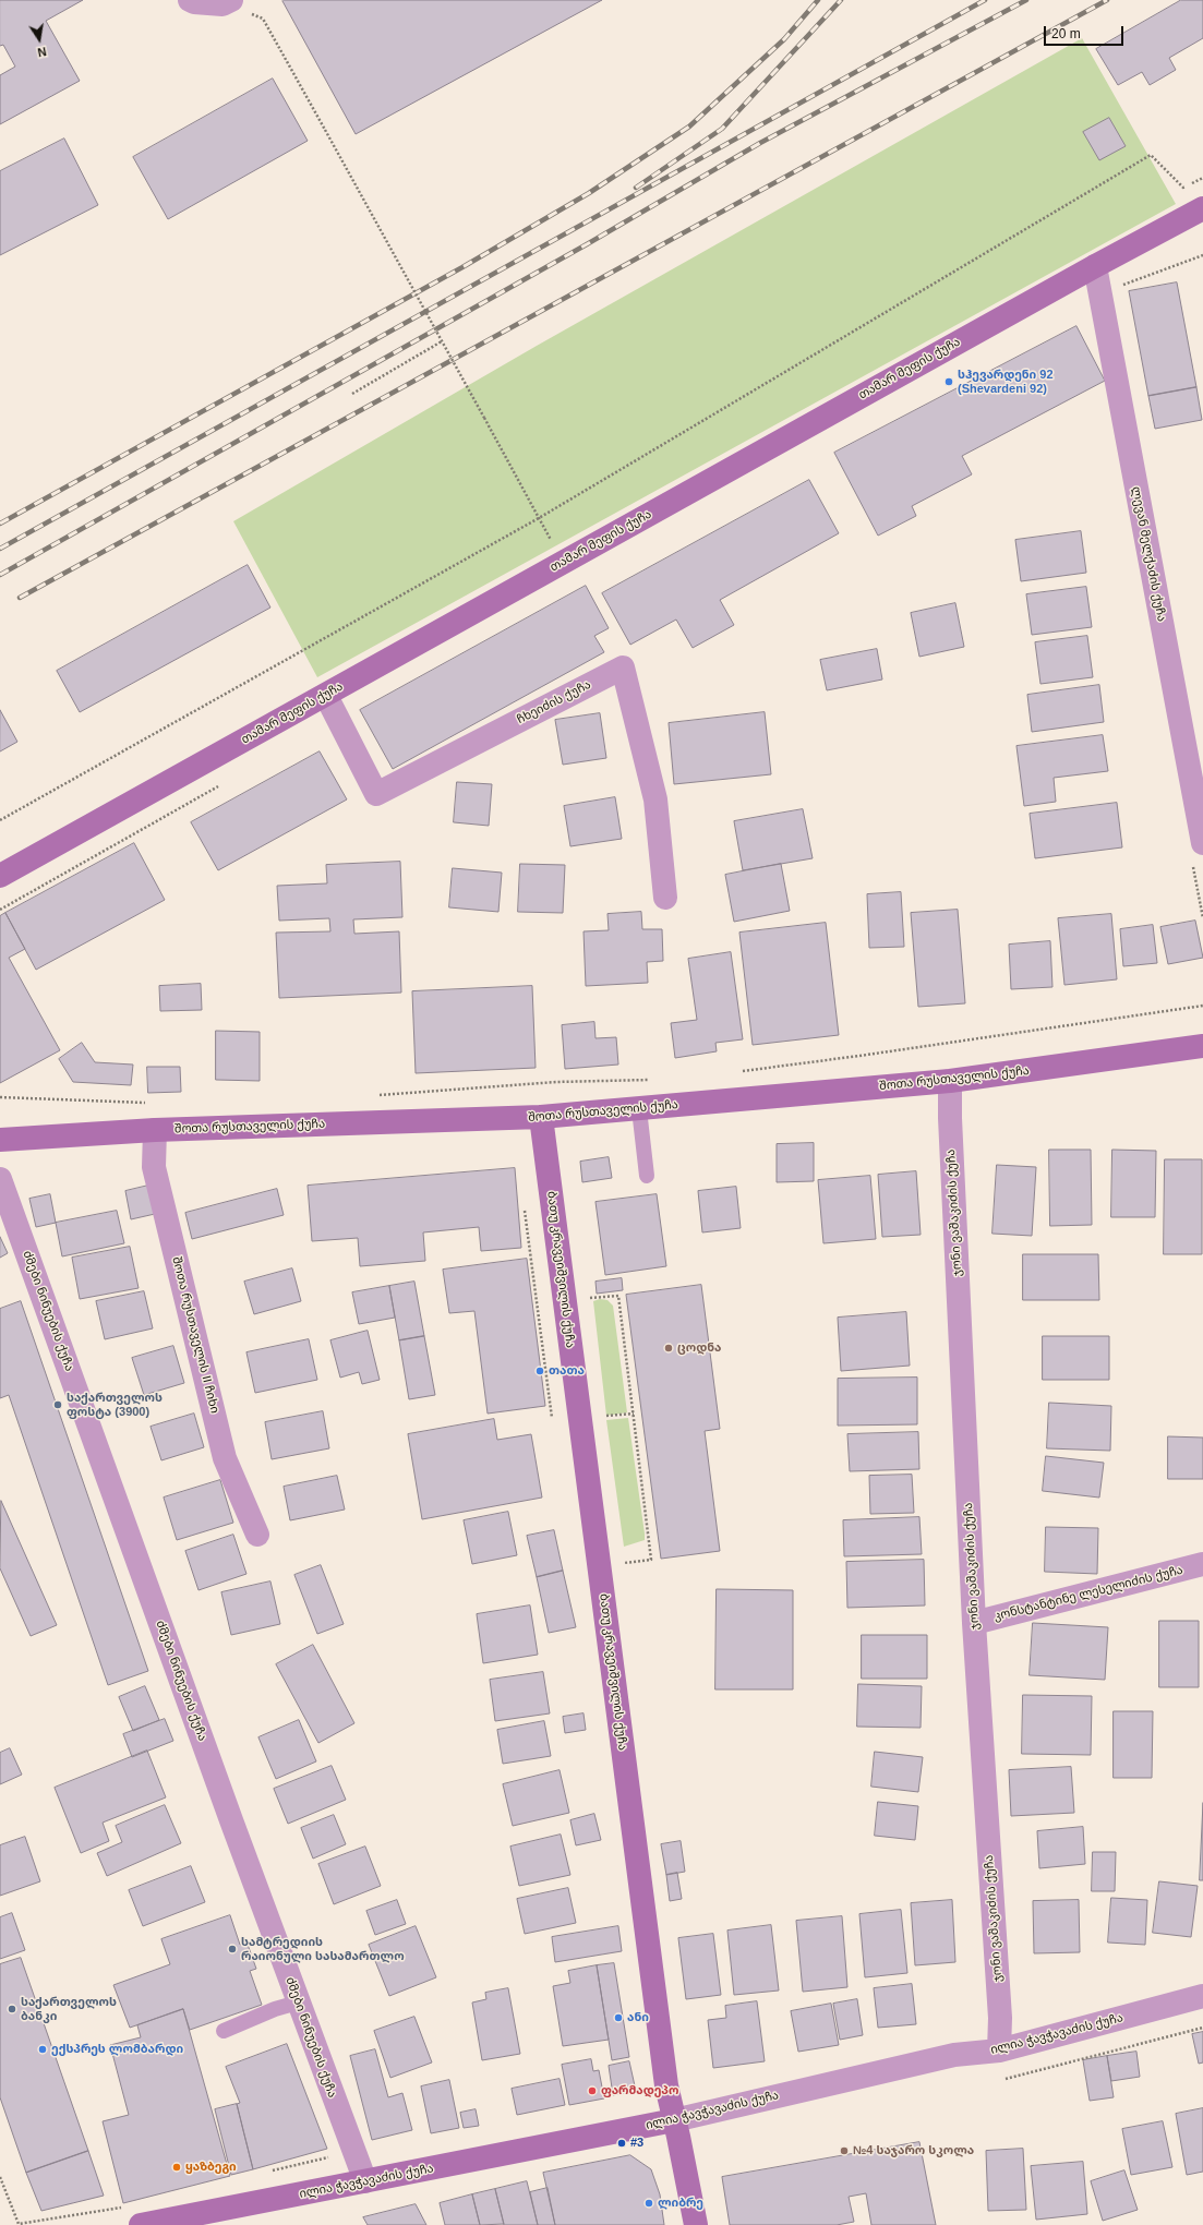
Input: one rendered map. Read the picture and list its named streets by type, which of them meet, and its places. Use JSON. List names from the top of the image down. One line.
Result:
{"streets":{"main road":["თამარ მეფის ქუჩა","შოთა რუსთაველის ქუჩა","ბათუ კრავეიშვილის ქუჩა","ილია ჭავჭავაძის ქუჩა"],"street":["ლევან მელქაძის ქუჩა","ჩხეიძის ქუჩა","ჯონი ვაშაკიძის ქუჩა","ძმები ნინუების ქუჩა","შოთა რუსთაველის II ჩიხი","კონსტანტინე ლესელიძის ქუჩა"]},"crossings":[["თამარ მეფის ქუჩა","ლევან მელქაძის ქუჩა"],["თამარ მეფის ქუჩა","ჩხეიძის ქუჩა"],["შოთა რუსთაველის ქუჩა","ჯონი ვაშაკიძის ქუჩა"],["შოთა რუსთაველის ქუჩა","ბათუ კრავეიშვილის ქუჩა"],["შოთა რუსთაველის ქუჩა","შოთა რუსთაველის II ჩიხი"],["ჯონი ვაშაკიძის ქუჩა","კონსტანტინე ლესელიძის ქუჩა"],["ჯონი ვაშაკიძის ქუჩა","ილია ჭავჭავაძის ქუჩა"],["ბათუ კრავეიშვილის ქუჩა","ილია ჭავჭავაძის ქუჩა"],["ძმები ნინუების ქუჩა","ილია ჭავჭავაძის ქუჩა"]],"places":["სჰევარდენი 92 (Shevardeni 92)","ცოდნა","თათა","საქართველოს ფოსტა (3900)","სამტრედიის რაიონული სასამართლო","საქართველოს ბანკი","ანი","ექსპრეს ლომბარდი","ფარმადეპო","#3","№4 საჯარო სკოლა","ყაზბეგი","ლიბრე"],"scale_bar":"20 m","north":"bottom"}
